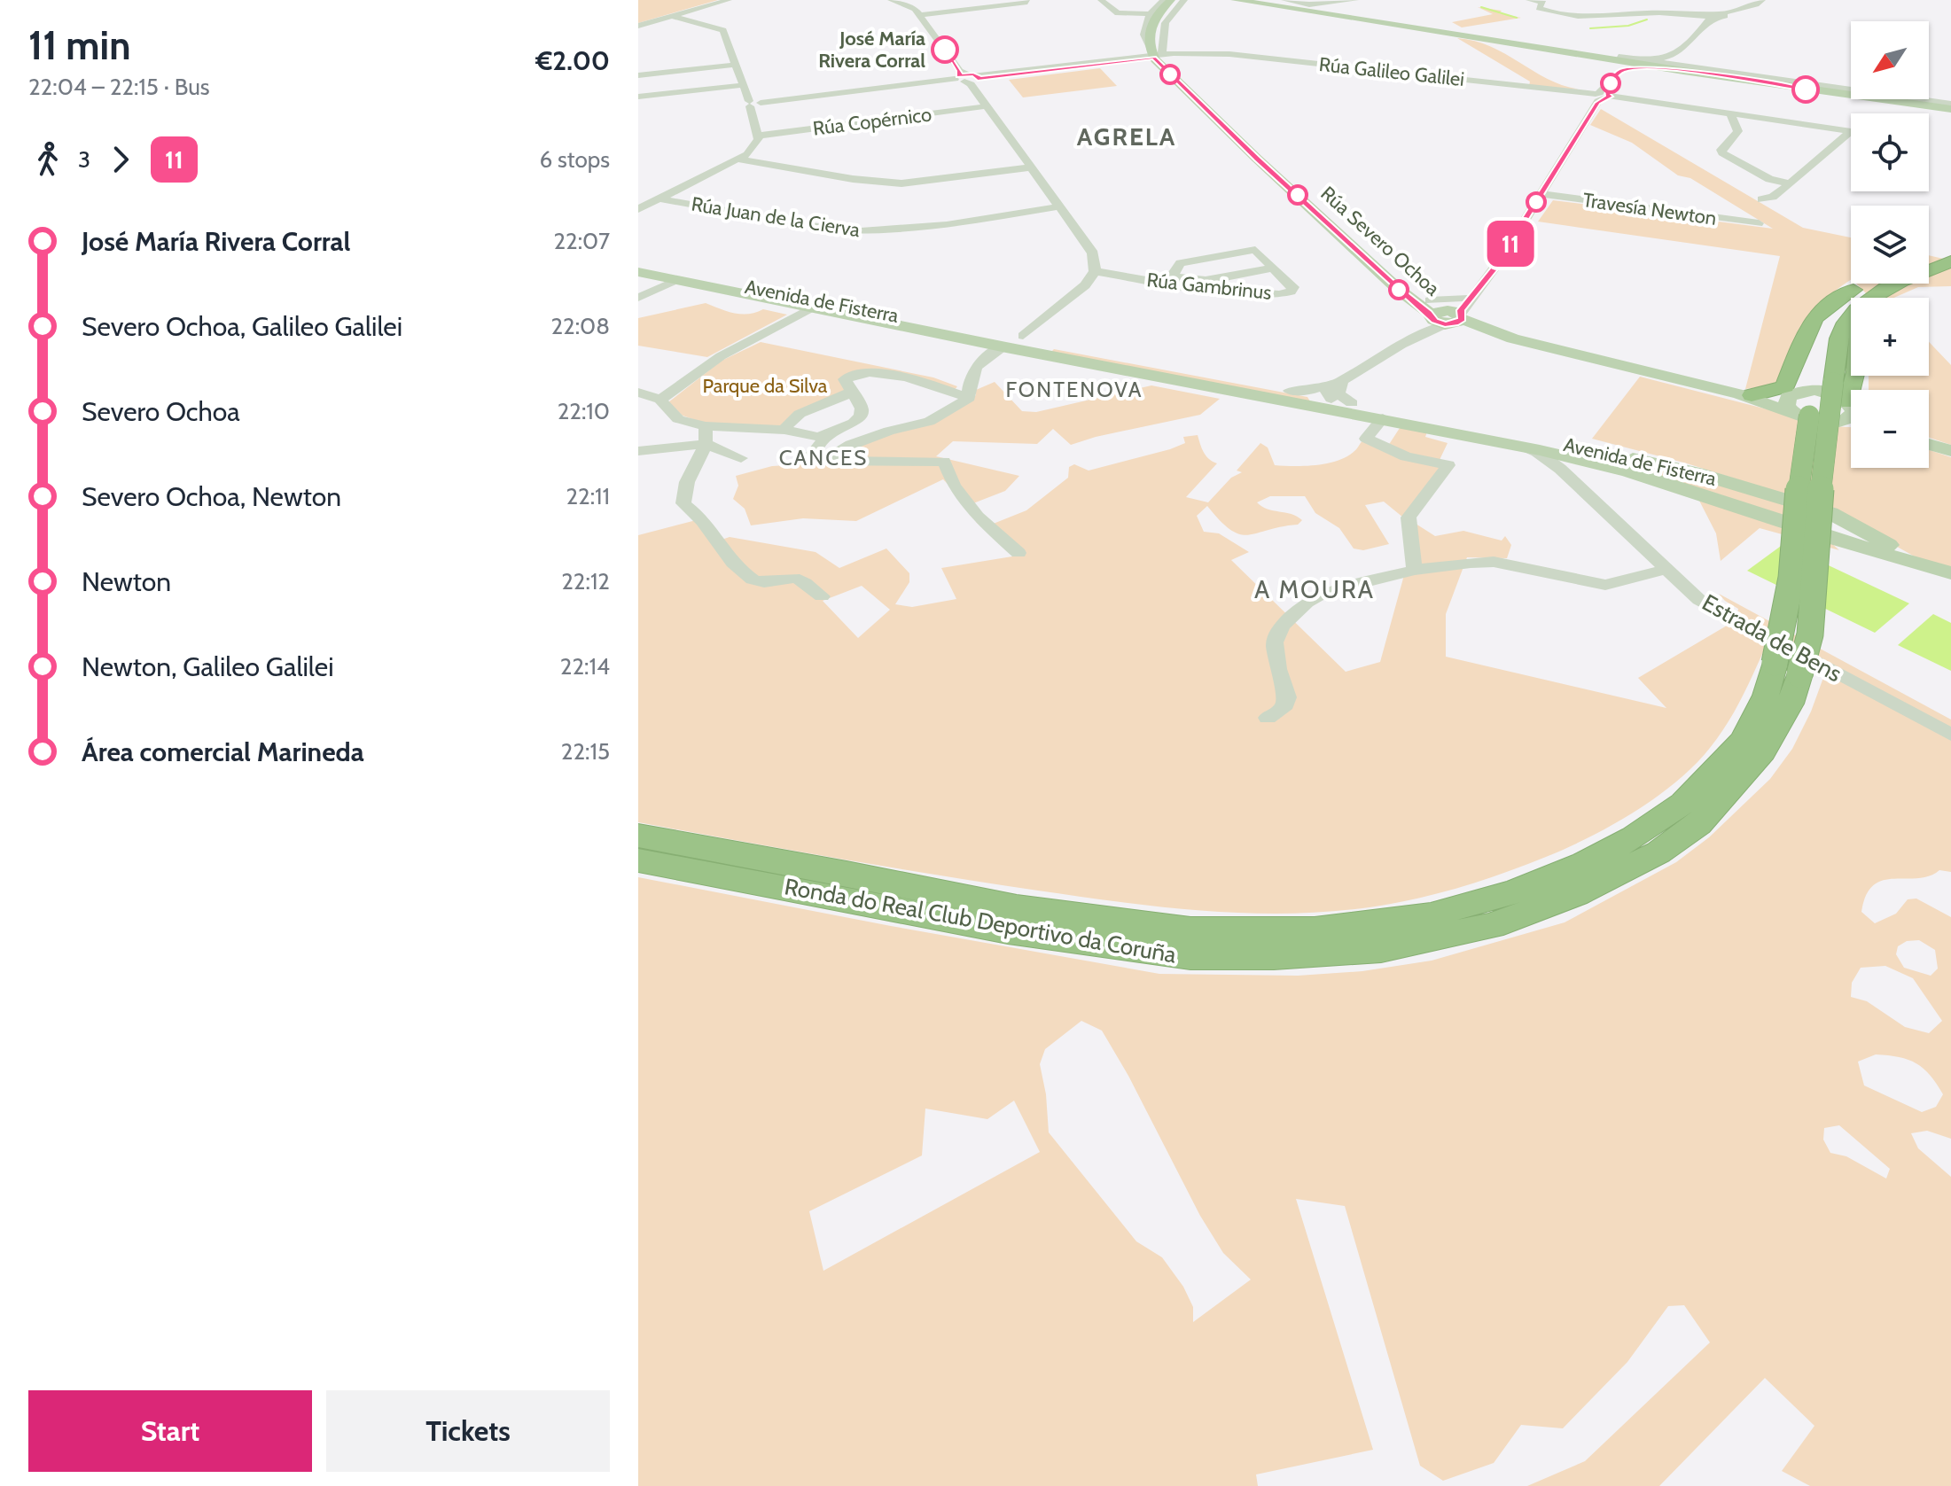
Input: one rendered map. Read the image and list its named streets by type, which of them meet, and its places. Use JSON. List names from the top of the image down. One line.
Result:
{"streets":{"highway":["Ronda do Real Club Deportivo da Coruña"],"main road":["Rúa Severo Ochoa","Avenida de Fisterra"],"street":["Rúa Galileo Galilei","Rúa Copérnico","Travesía Newton","Rúa Juan de la Cierva","Rúa Gambrinus","Estrada de Bens"]},"crossings":[["Rúa Galileo Galilei","Rúa Severo Ochoa"],["Avenida de Fisterra","Estrada de Bens"]],"districts":["AGRELA","FONTENOVA","CANCES","A MOURA"],"parks":["Parque da Silva"],"places":["José María Rivera Corral"],"lines":["bus line 11"],"north":"bottom left","page":{"heading":["11 min","22:04 – 22:15 · Bus","€2.00"],"on_map":"11","map_buttons":["+","−"],"legs":["3","11","6 stops"],"list":[{"name":"José María Rivera Corral","value":"22:07"},{"name":"Severo Ochoa, Galileo Galilei","value":"22:08"},{"name":"Severo Ochoa","value":"22:10"},{"name":"Severo Ochoa, Newton","value":"22:11"},{"name":"Newton","value":"22:12"},{"name":"Newton, Galileo Galilei","value":"22:14"},{"name":"Área comercial Marineda","value":"22:15"}],"buttons":["Start","Tickets"]}}
